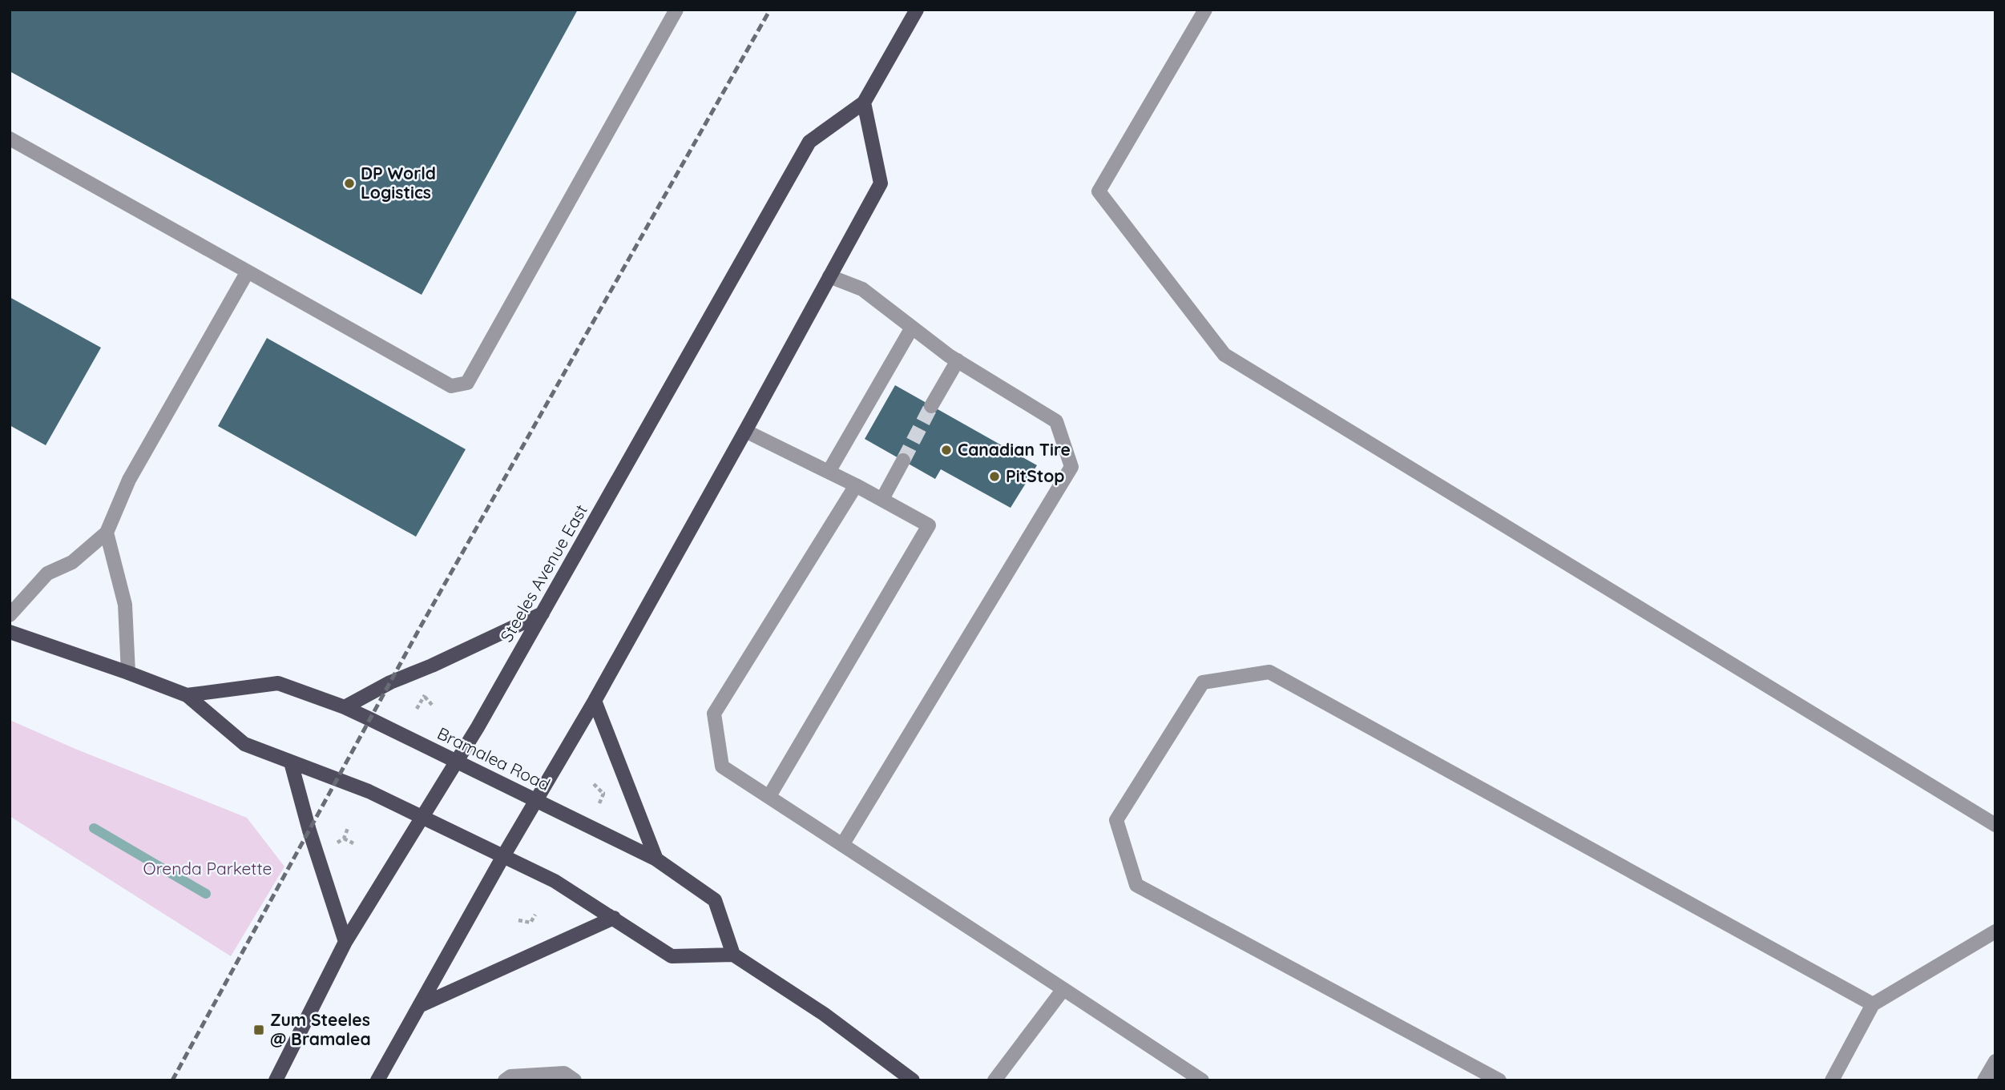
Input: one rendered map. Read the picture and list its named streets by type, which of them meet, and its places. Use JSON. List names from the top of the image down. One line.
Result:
{"streets":{"main road":["Steeles Avenue East","Bramalea Road"]},"crossings":[["Steeles Avenue East","Bramalea Road"]],"parks":["Orenda Parkette"],"places":{"other":["DP World Logistics","Canadian Tire","PitStop"],"transit":["Zum Steeles @ Bramalea"]}}
